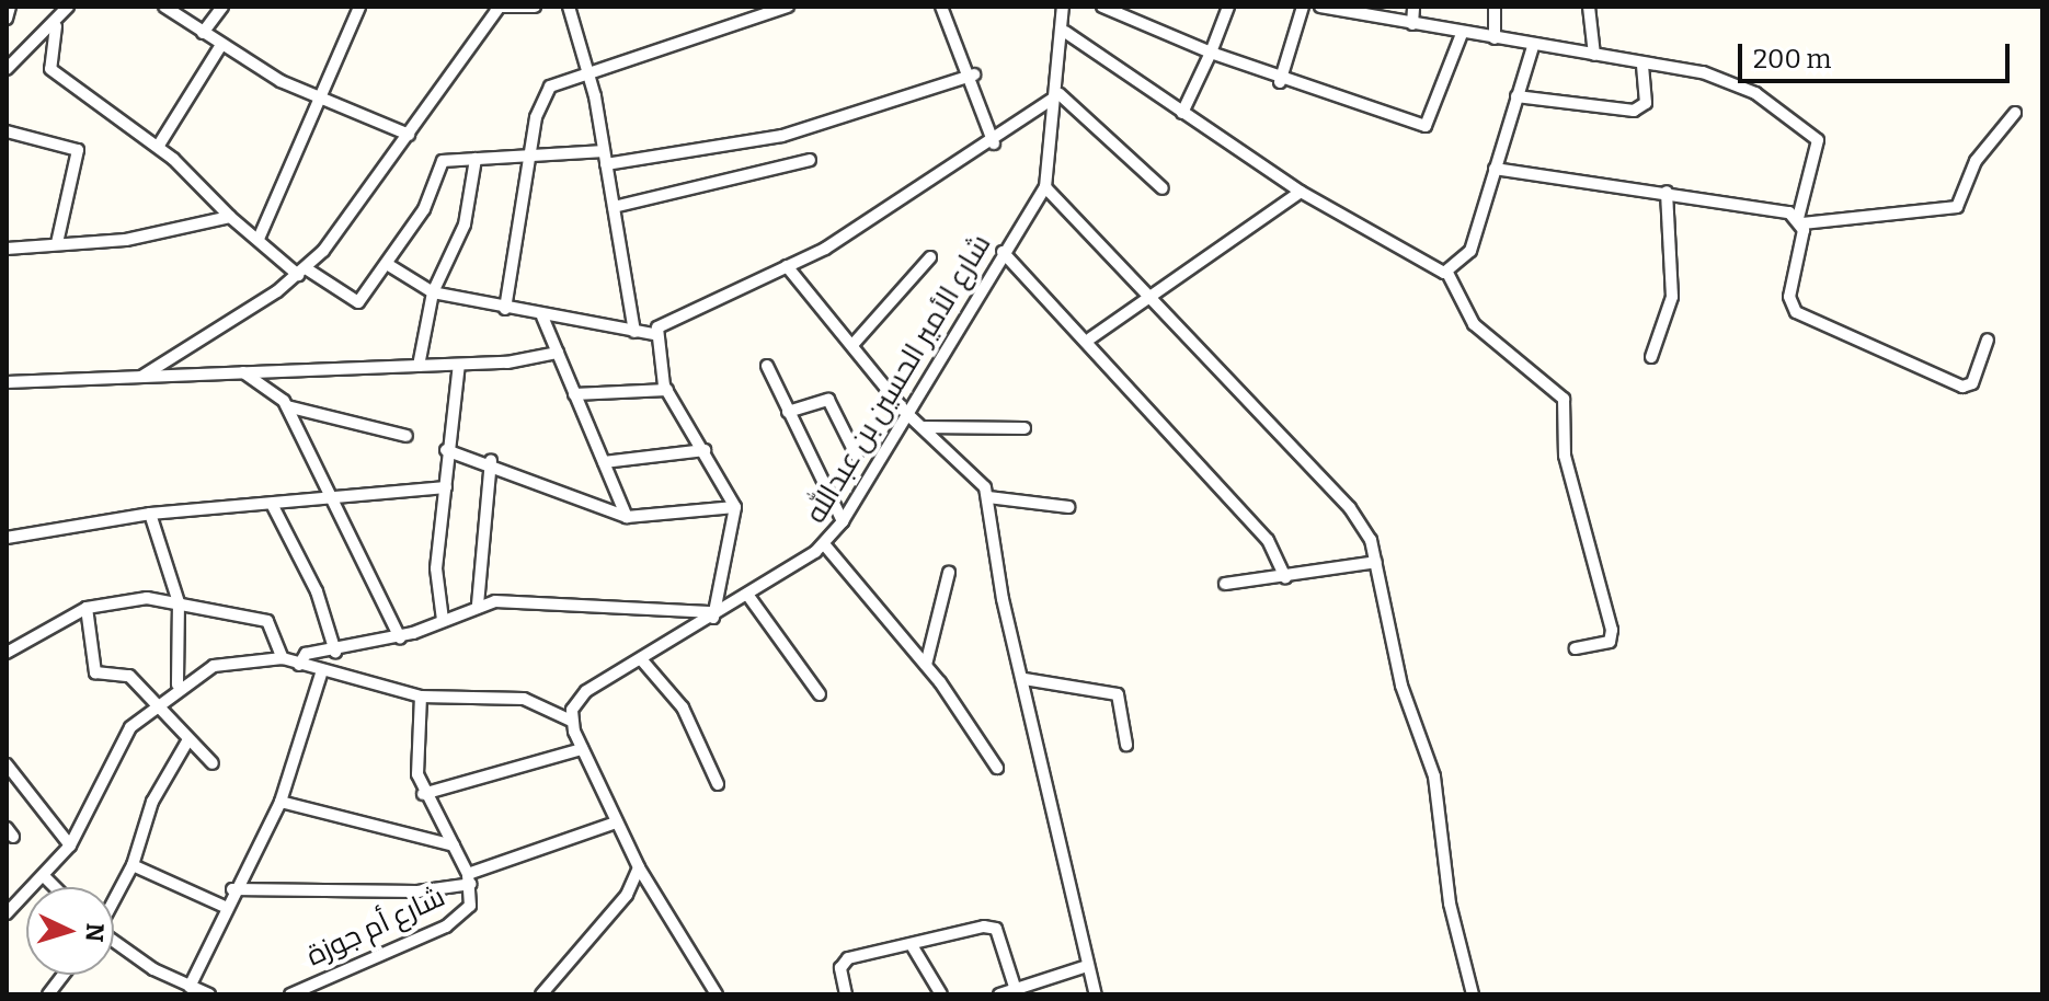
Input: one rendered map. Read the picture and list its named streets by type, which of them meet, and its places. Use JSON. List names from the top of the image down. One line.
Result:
{"streets":{"street":["شارع الأمير الحسين بن عبدالله","شارع أم جوزة"]},"scale_bar":"200 m","north":"right"}
